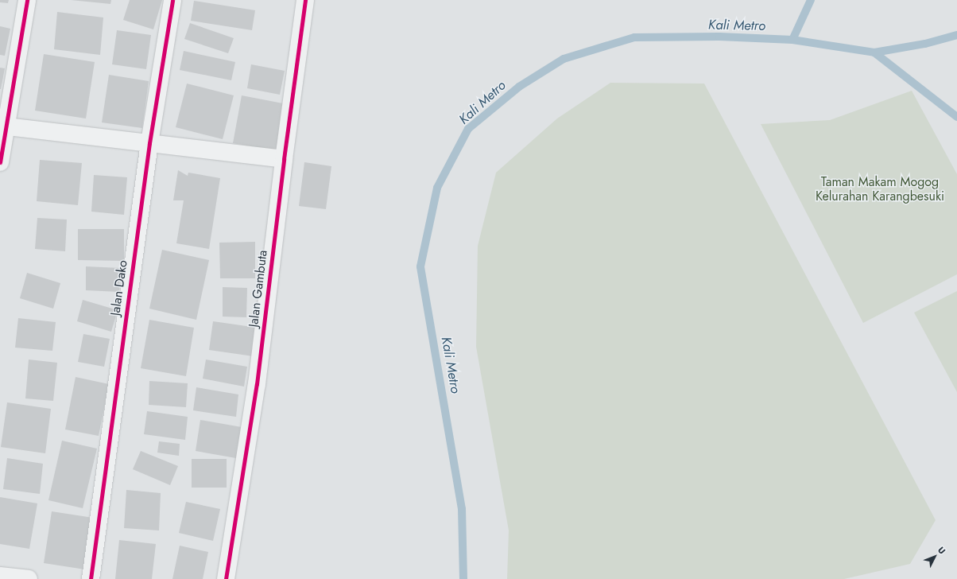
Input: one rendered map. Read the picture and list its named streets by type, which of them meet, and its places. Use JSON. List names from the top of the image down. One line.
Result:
{"streets":{"street":["Jalan Dako","Jalan Gambuta"]},"water":["Kali Metro"],"parks":["Taman Makam Mogog Kelurahan Karangbesuki"],"north":"top right"}
